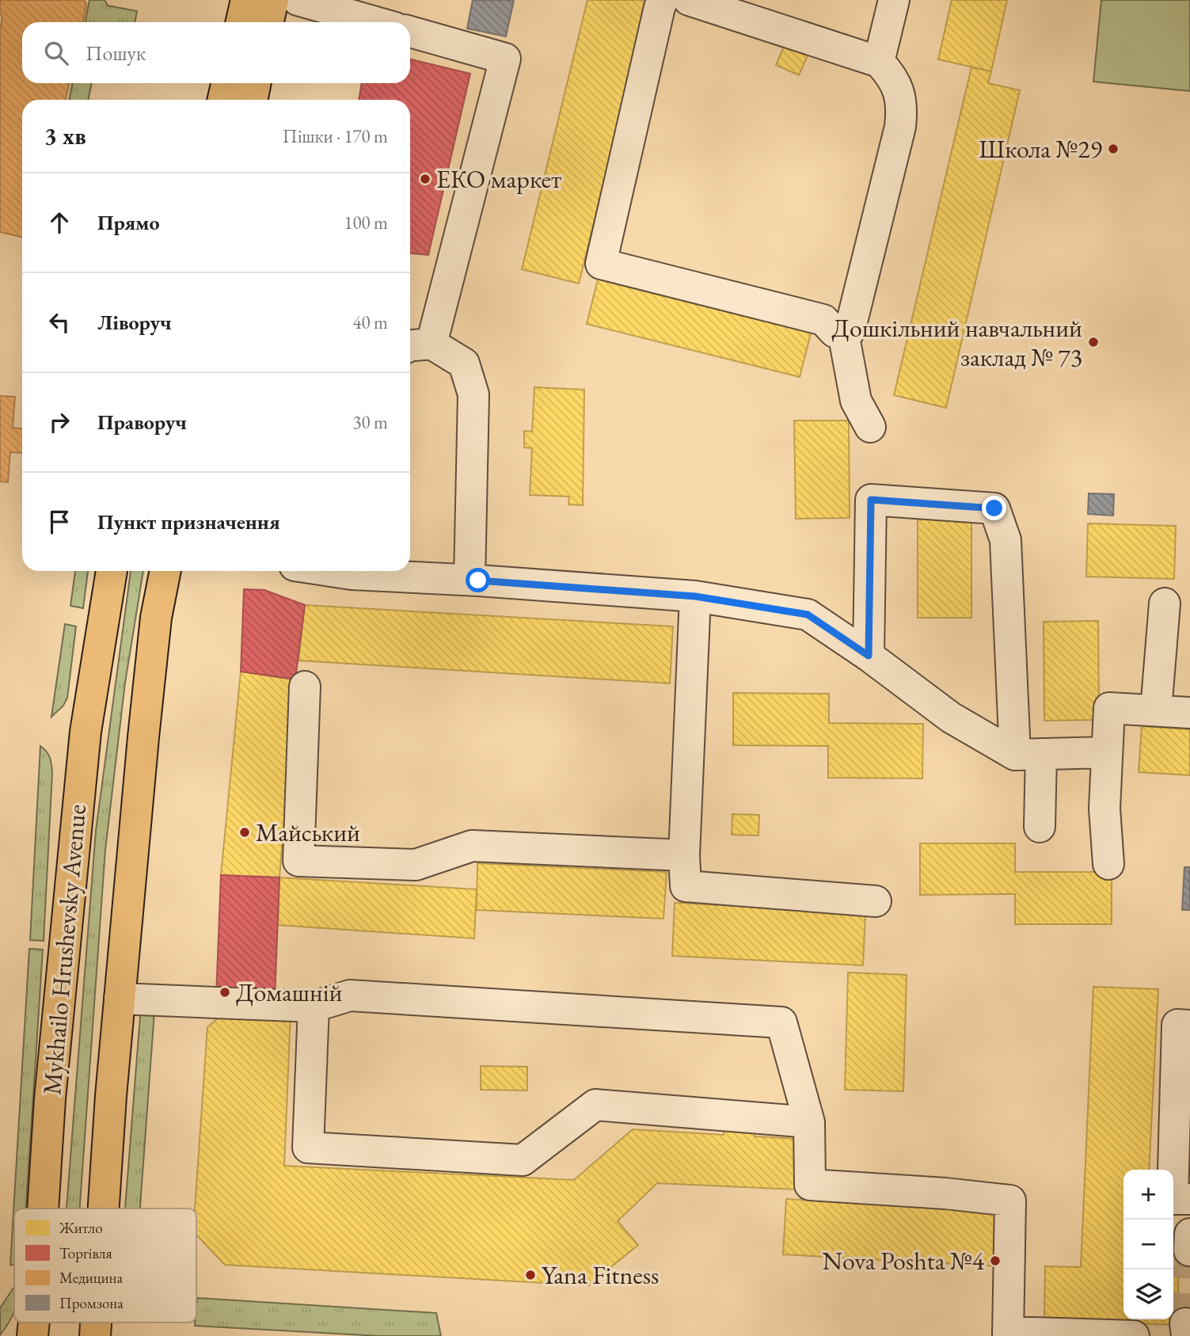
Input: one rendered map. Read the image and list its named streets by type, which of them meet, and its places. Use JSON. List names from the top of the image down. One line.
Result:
{"streets":{"main road":["Mykhailo Hrushevsky Avenue"]},"places":["Школа №29","ЕКО маркет","Дошкільний навчальний заклад № 73","Майський","Домашній","Nova Poshta №4","Yana Fitness"],"legend":["Житло","Торгівля","Медицина","Промзона"],"page":{"search":"Пошук","heading":["3 хв","Пішки · 170 m"],"list":[["Прямо","100 m"],["Ліворуч","40 m"],["Праворуч","30 m"],"Пункт призначення"],"map_buttons":["+","−"]}}
